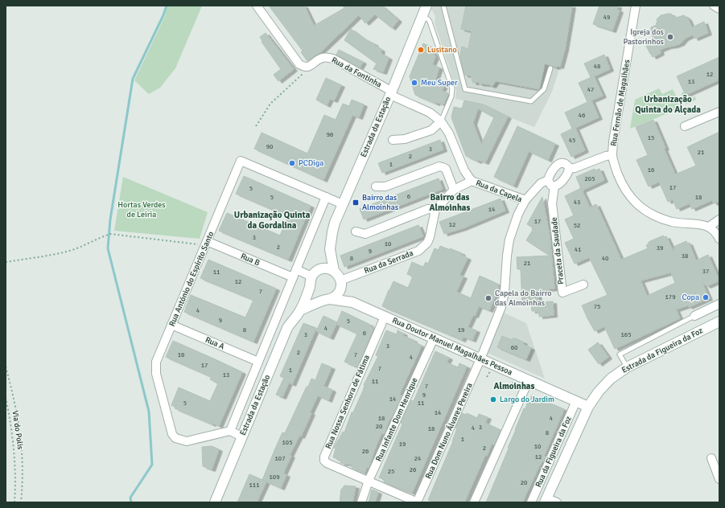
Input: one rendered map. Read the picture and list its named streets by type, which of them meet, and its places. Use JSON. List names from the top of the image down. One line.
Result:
{"streets":{"main road":["Estrada da Estação","Rua Doutor Manuel Magalhães Pessoa","Estrada da Figueira da Foz"],"street":["Rua da Fontinha","Rua Fernão de Magalhães","Rua da Capela","Praceta da Saudade","Rua B","Rua da Serrada","Rua António do Espírito Santo","Rua A","Rua Nossa Senhora de Fátima","Rua Infante Dom Henrique","Rua Dom Nuno Álvares Pereira","Rua da Figueira da Foz"],"path":["Via do Polis"]},"crossings":[["Rua da Fontinha","Estrada da Estação"],["Rua da Fontinha","Rua da Capela"],["Estrada da Estação","Rua da Capela"],["Estrada da Estação","Rua da Serrada"],["Estrada da Estação","Rua António do Espírito Santo"],["Estrada da Estação","Rua Doutor Manuel Magalhães Pessoa"],["Rua da Capela","Rua Doutor Manuel Magalhães Pessoa"],["Rua da Capela","Rua Dom Nuno Álvares Pereira"],["Rua B","Rua António do Espírito Santo"],["Rua da Serrada","Rua Doutor Manuel Magalhães Pessoa"],["Rua António do Espírito Santo","Rua A"],["Rua Doutor Manuel Magalhães Pessoa","Estrada da Figueira da Foz"],["Rua Doutor Manuel Magalhães Pessoa","Rua Nossa Senhora de Fátima"],["Rua Doutor Manuel Magalhães Pessoa","Rua Infante Dom Henrique"],["Rua Doutor Manuel Magalhães Pessoa","Rua Dom Nuno Álvares Pereira"],["Rua Doutor Manuel Magalhães Pessoa","Rua da Figueira da Foz"],["Rua Nossa Senhora de Fátima","Rua Infante Dom Henrique"],["Rua Nossa Senhora de Fátima","Rua Dom Nuno Álvares Pereira"]],"districts":["Urbanização Quinta do Alçada","Bairro das Almoinhas","Urbanização Quinta da Gordalina","Almoinhas"],"parks":["Hortas Verdes de Leiria"],"places":{"other":["Igreja dos Pastorinhos","Lusitano","Meu Super","PCDiga","Copa","Capela do Bairro das Almoinhas","Largo do Jardim"],"transit":["Bairro das Almoínhas"]},"house_numbers":["49","48","12","13","47","46","96","15","45","90","3","21","2","1","16","205","17","5","6","5","18","43","14","17","12","52","3","10","2","39","41","9","38","8","40","21","37","11","12","7","179","75","4","9","5","4","8","19","6","3","165","3","60","2","16","7","4","17","7","1","13","11","7","9","14","5","11","14","18","4","20","3","4","18","8","1","105","19","10","2","26","12","107","24","26","25","109","20","111"]}
